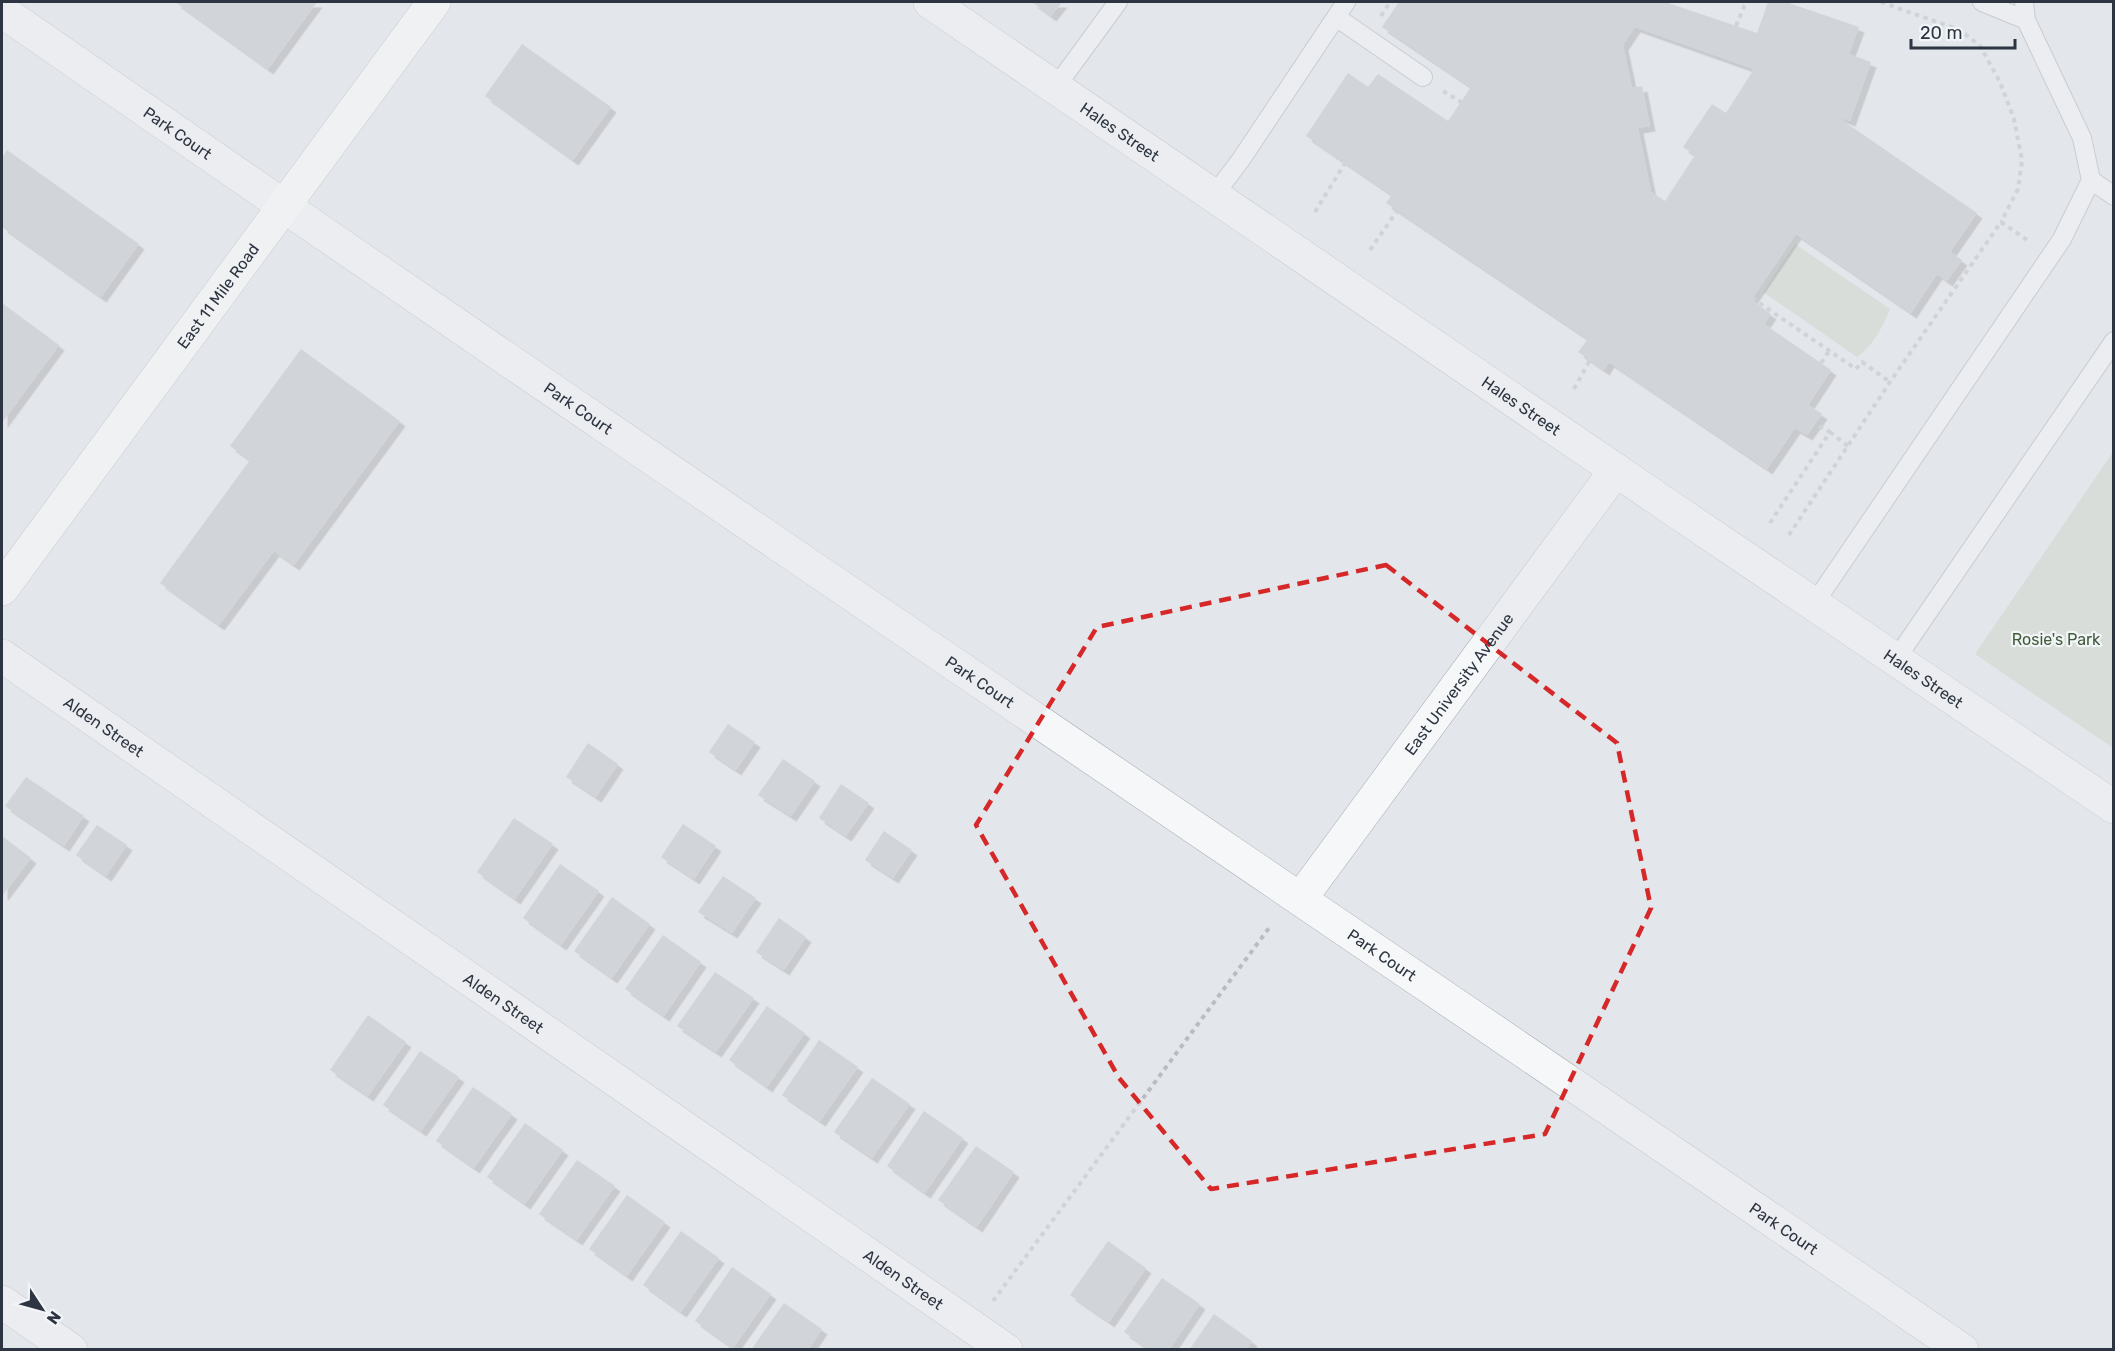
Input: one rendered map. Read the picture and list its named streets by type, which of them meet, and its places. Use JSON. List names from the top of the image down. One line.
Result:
{"streets":{"main road":["East 11 Mile Road"],"street":["Hales Street","Park Court","East University Avenue","Alden Street"]},"crossings":[["Hales Street","East University Avenue"],["Park Court","East 11 Mile Road"],["Park Court","East University Avenue"]],"parks":["Rosie's Park"],"scale_bar":"20 m","north":"bottom right"}
